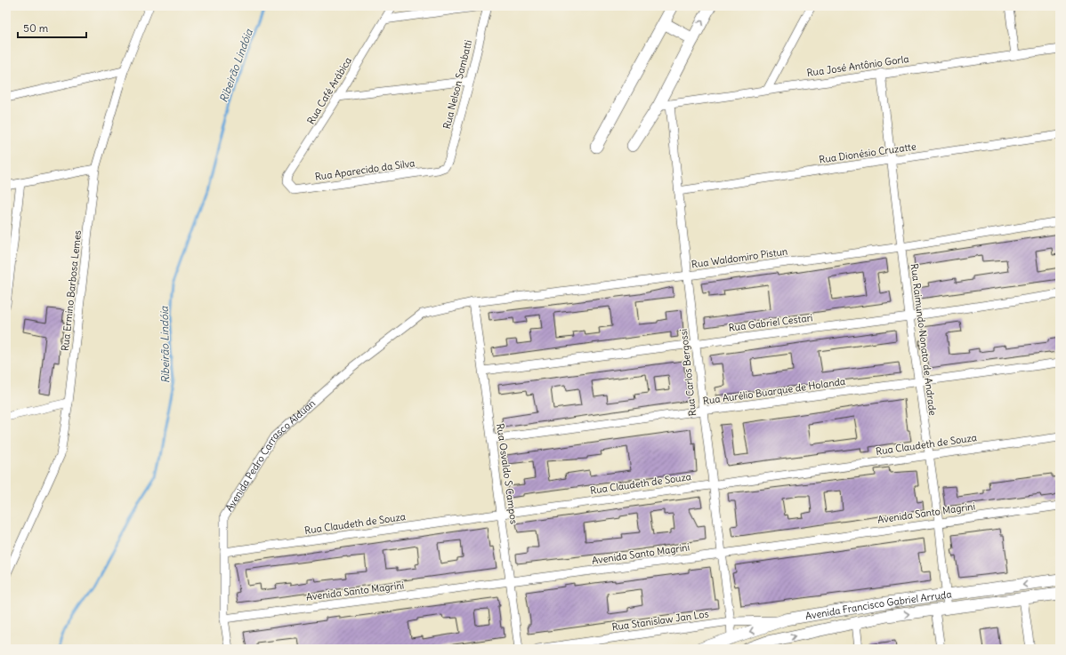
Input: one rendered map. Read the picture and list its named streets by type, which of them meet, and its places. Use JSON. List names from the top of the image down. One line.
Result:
{"streets":{"main road":["Avenida Francisco Gabriel Arruda"],"street":["Rua José Antônio Gorla","Rua Nelson Sambatti","Rua Café Arábica","Rua Dionésio Cruzatte","Rua Aparecido da Silva","Rua Waldomiro Pistun","Rua Ermino Barbosa Lemes","Rua Gabriel Cestari","Rua Raimundo Nonato de Andrade","Rua Carlos Bergossi","Rua Aurélio Buarque de Holanda","Rua Claudeth de Souza","Avenida Pedro Carrasco Alduan","Rua Osvaldo S Campos","Avenida Santo Magrini","Rua Stanislaw Jan Los"]},"crossings":[["Rua José Antônio Gorla","Rua Raimundo Nonato de Andrade"],["Rua José Antônio Gorla","Rua Carlos Bergossi"],["Rua Nelson Sambatti","Rua Aparecido da Silva"],["Rua Café Arábica","Rua Aparecido da Silva"],["Rua Dionésio Cruzatte","Rua Raimundo Nonato de Andrade"],["Rua Dionésio Cruzatte","Rua Carlos Bergossi"],["Rua Waldomiro Pistun","Rua Raimundo Nonato de Andrade"],["Rua Waldomiro Pistun","Rua Carlos Bergossi"],["Rua Waldomiro Pistun","Avenida Pedro Carrasco Alduan"],["Rua Waldomiro Pistun","Rua Osvaldo S Campos"],["Rua Gabriel Cestari","Rua Raimundo Nonato de Andrade"],["Rua Gabriel Cestari","Rua Carlos Bergossi"],["Rua Gabriel Cestari","Rua Osvaldo S Campos"],["Rua Raimundo Nonato de Andrade","Rua Aurélio Buarque de Holanda"],["Rua Raimundo Nonato de Andrade","Rua Claudeth de Souza"],["Rua Raimundo Nonato de Andrade","Avenida Santo Magrini"],["Rua Raimundo Nonato de Andrade","Avenida Francisco Gabriel Arruda"],["Rua Carlos Bergossi","Rua Aurélio Buarque de Holanda"],["Rua Carlos Bergossi","Rua Claudeth de Souza"],["Rua Carlos Bergossi","Avenida Santo Magrini"],["Rua Carlos Bergossi","Avenida Francisco Gabriel Arruda"],["Rua Carlos Bergossi","Rua Stanislaw Jan Los"],["Rua Aurélio Buarque de Holanda","Rua Osvaldo S Campos"],["Rua Claudeth de Souza","Avenida Pedro Carrasco Alduan"],["Rua Claudeth de Souza","Rua Osvaldo S Campos"],["Avenida Pedro Carrasco Alduan","Avenida Santo Magrini"],["Rua Osvaldo S Campos","Avenida Santo Magrini"],["Avenida Francisco Gabriel Arruda","Rua Stanislaw Jan Los"]],"water":["Ribeirão Lindóia"],"scale_bar":"50 m"}
